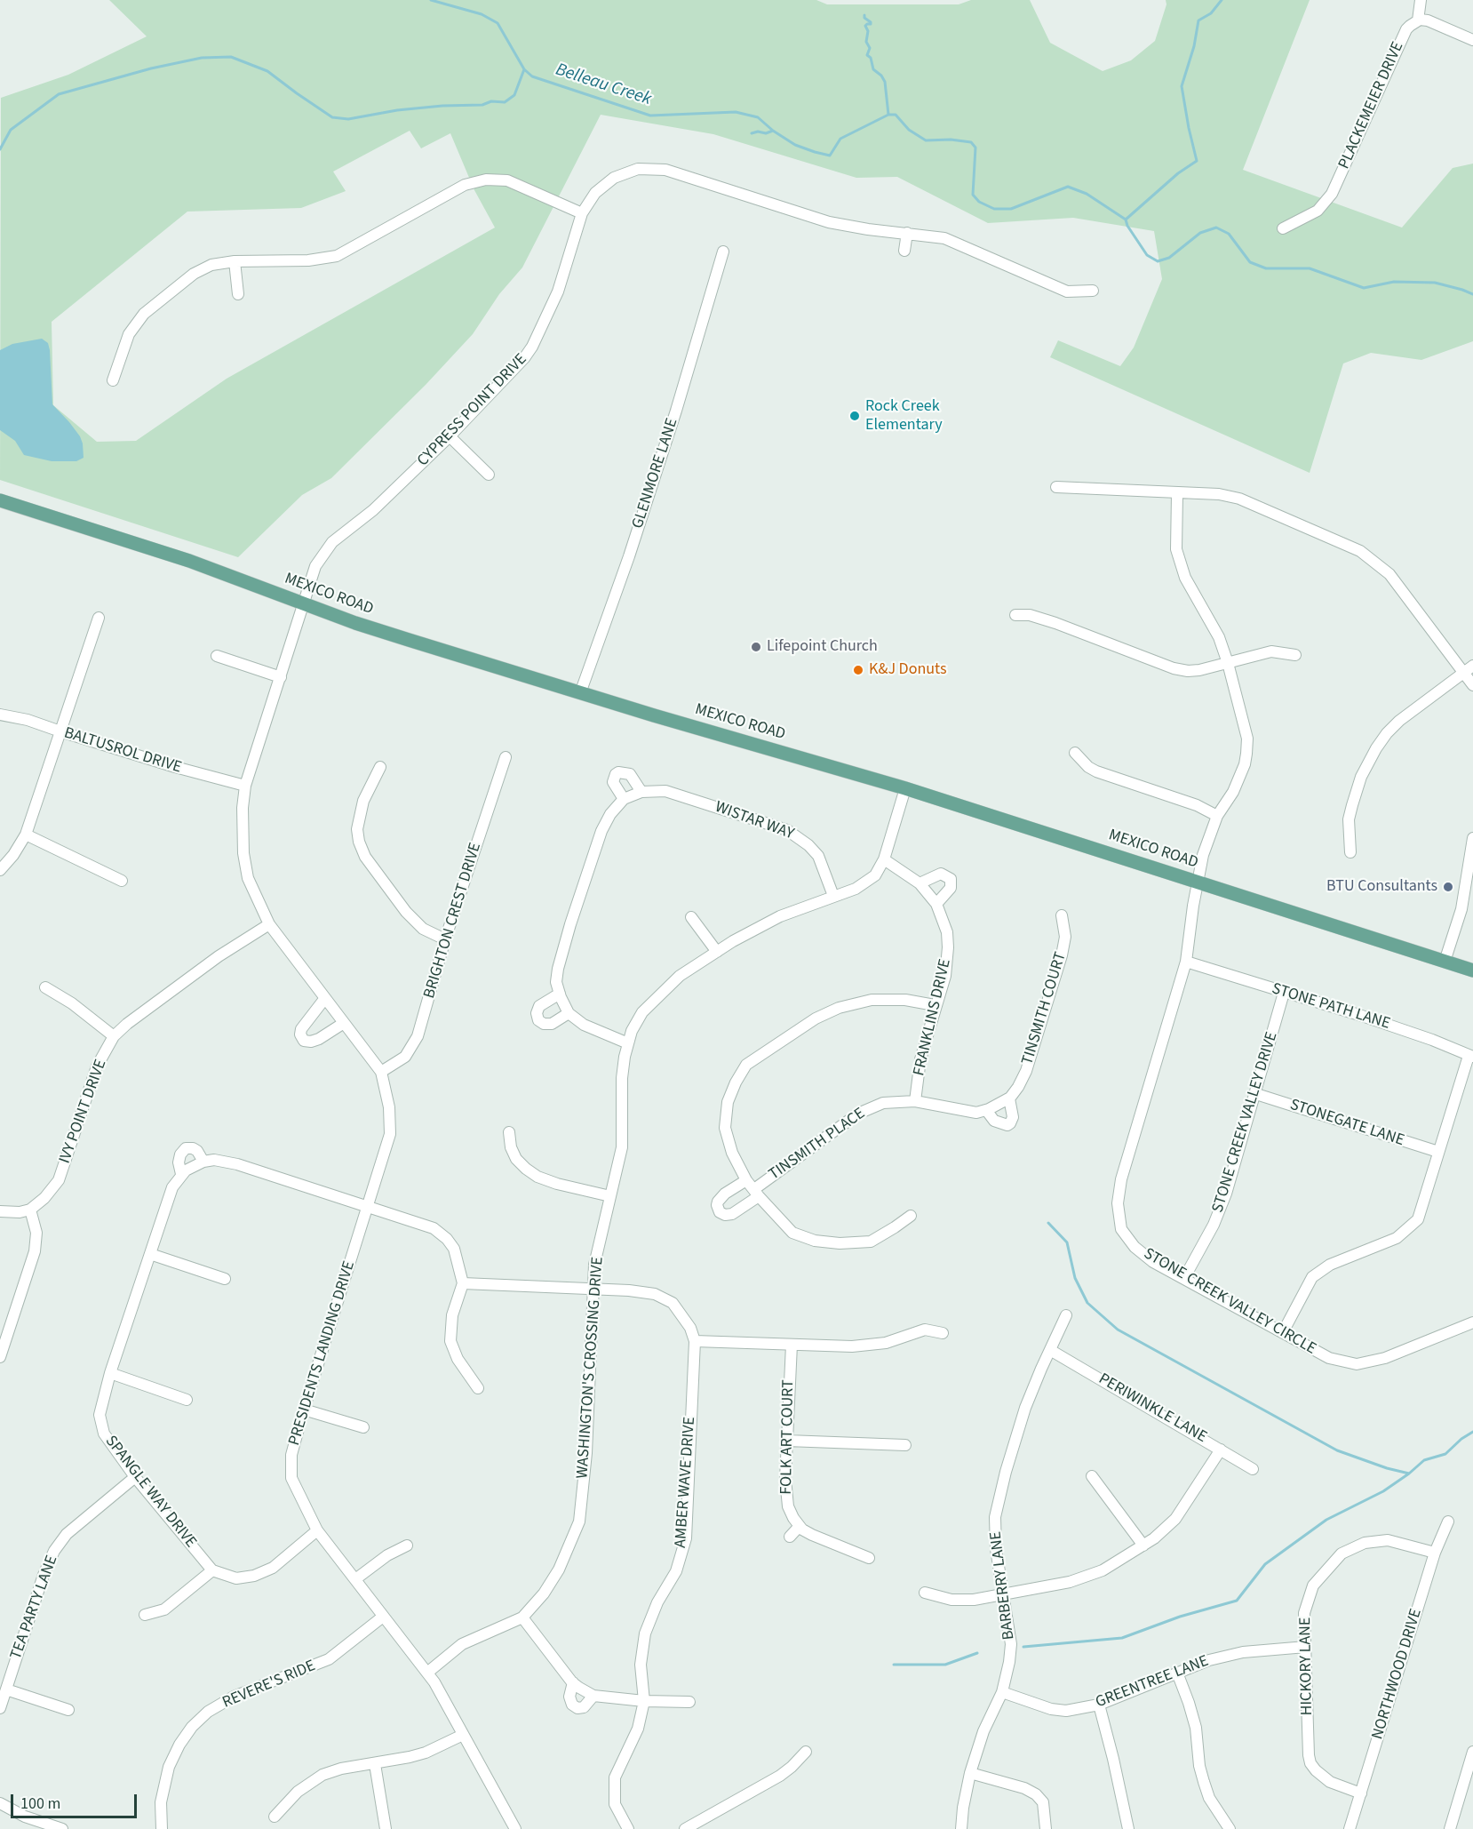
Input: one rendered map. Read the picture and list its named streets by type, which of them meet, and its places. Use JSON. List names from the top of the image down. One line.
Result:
{"streets":{"main road":["MEXICO ROAD"],"street":["PLACKEMEIER DRIVE","CYPRESS POINT DRIVE","GLENMORE LANE","BALTUSROL DRIVE","WISTAR WAY","BRIGHTON CREST DRIVE","STONE PATH LANE","TINSMITH COURT","FRANKLINS DRIVE","IVY POINT DRIVE","STONE CREEK VALLEY DRIVE","STONEGATE LANE","TINSMITH PLACE","STONE CREEK VALLEY CIRCLE","PRESIDENTS LANDING DRIVE","WASHINGTON'S CROSSING DRIVE","PERIWINKLE LANE","FOLK ART COURT","AMBER WAVE DRIVE","SPANGLE WAY DRIVE","BARBERRY LANE","TEA PARTY LANE","HICKORY LANE","NORTHWOOD DRIVE","GREENTREE LANE","REVERE'S RIDE"]},"crossings":[["CYPRESS POINT DRIVE","MEXICO ROAD"],["CYPRESS POINT DRIVE","PRESIDENTS LANDING DRIVE"],["GLENMORE LANE","MEXICO ROAD"],["MEXICO ROAD","STONE CREEK VALLEY CIRCLE"],["MEXICO ROAD","PRESIDENTS LANDING DRIVE"],["MEXICO ROAD","WASHINGTON'S CROSSING DRIVE"],["BALTUSROL DRIVE","PRESIDENTS LANDING DRIVE"],["WISTAR WAY","WASHINGTON'S CROSSING DRIVE"],["BRIGHTON CREST DRIVE","PRESIDENTS LANDING DRIVE"],["STONE PATH LANE","STONE CREEK VALLEY DRIVE"],["STONE PATH LANE","STONE CREEK VALLEY CIRCLE"],["FRANKLINS DRIVE","TINSMITH PLACE"],["FRANKLINS DRIVE","WASHINGTON'S CROSSING DRIVE"],["IVY POINT DRIVE","PRESIDENTS LANDING DRIVE"],["STONE CREEK VALLEY DRIVE","STONEGATE LANE"],["STONE CREEK VALLEY DRIVE","STONE CREEK VALLEY CIRCLE"],["PRESIDENTS LANDING DRIVE","WASHINGTON'S CROSSING DRIVE"],["PRESIDENTS LANDING DRIVE","SPANGLE WAY DRIVE"],["PRESIDENTS LANDING DRIVE","REVERE'S RIDE"],["WASHINGTON'S CROSSING DRIVE","AMBER WAVE DRIVE"],["PERIWINKLE LANE","BARBERRY LANE"],["AMBER WAVE DRIVE","SPANGLE WAY DRIVE"],["SPANGLE WAY DRIVE","TEA PARTY LANE"],["BARBERRY LANE","GREENTREE LANE"],["HICKORY LANE","NORTHWOOD DRIVE"],["HICKORY LANE","GREENTREE LANE"]],"water":["Belleau Creek"],"places":["Rock Creek Elementary","Lifepoint Church","K&J Donuts","BTU Consultants"],"scale_bar":"100 m"}
